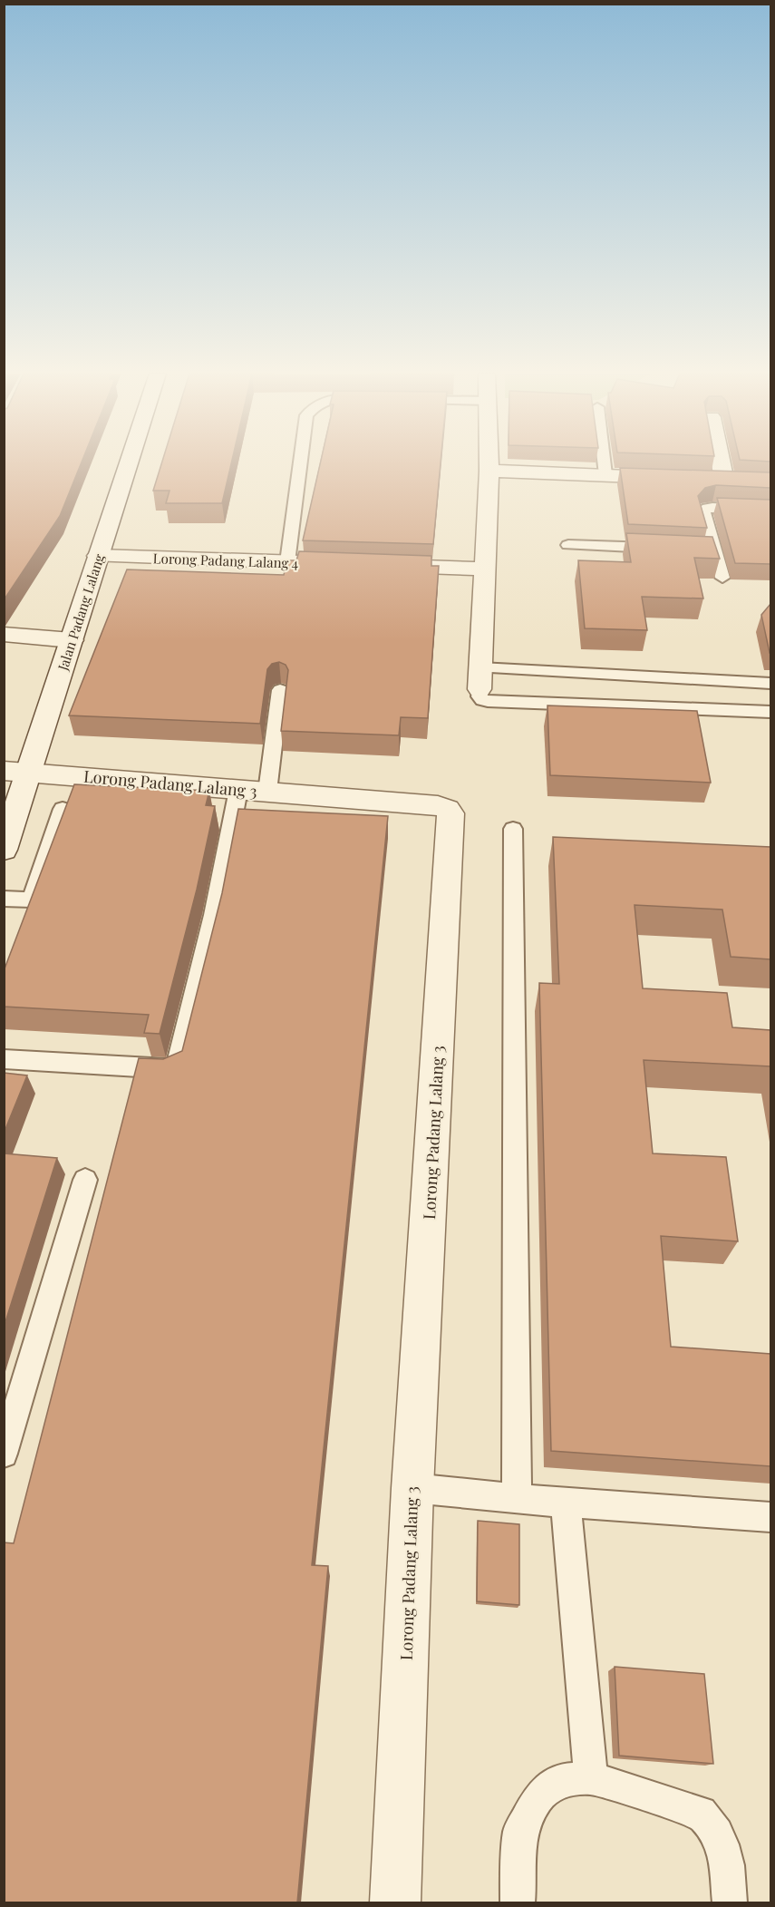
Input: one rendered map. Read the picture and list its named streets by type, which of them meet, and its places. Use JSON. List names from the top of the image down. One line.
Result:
{"streets":{"street":["Lorong Padang Lalang 4","Jalan Padang Lalang","Lorong Padang Lalang 3"]},"crossings":[["Lorong Padang Lalang 4","Jalan Padang Lalang"],["Jalan Padang Lalang","Lorong Padang Lalang 3"]]}
